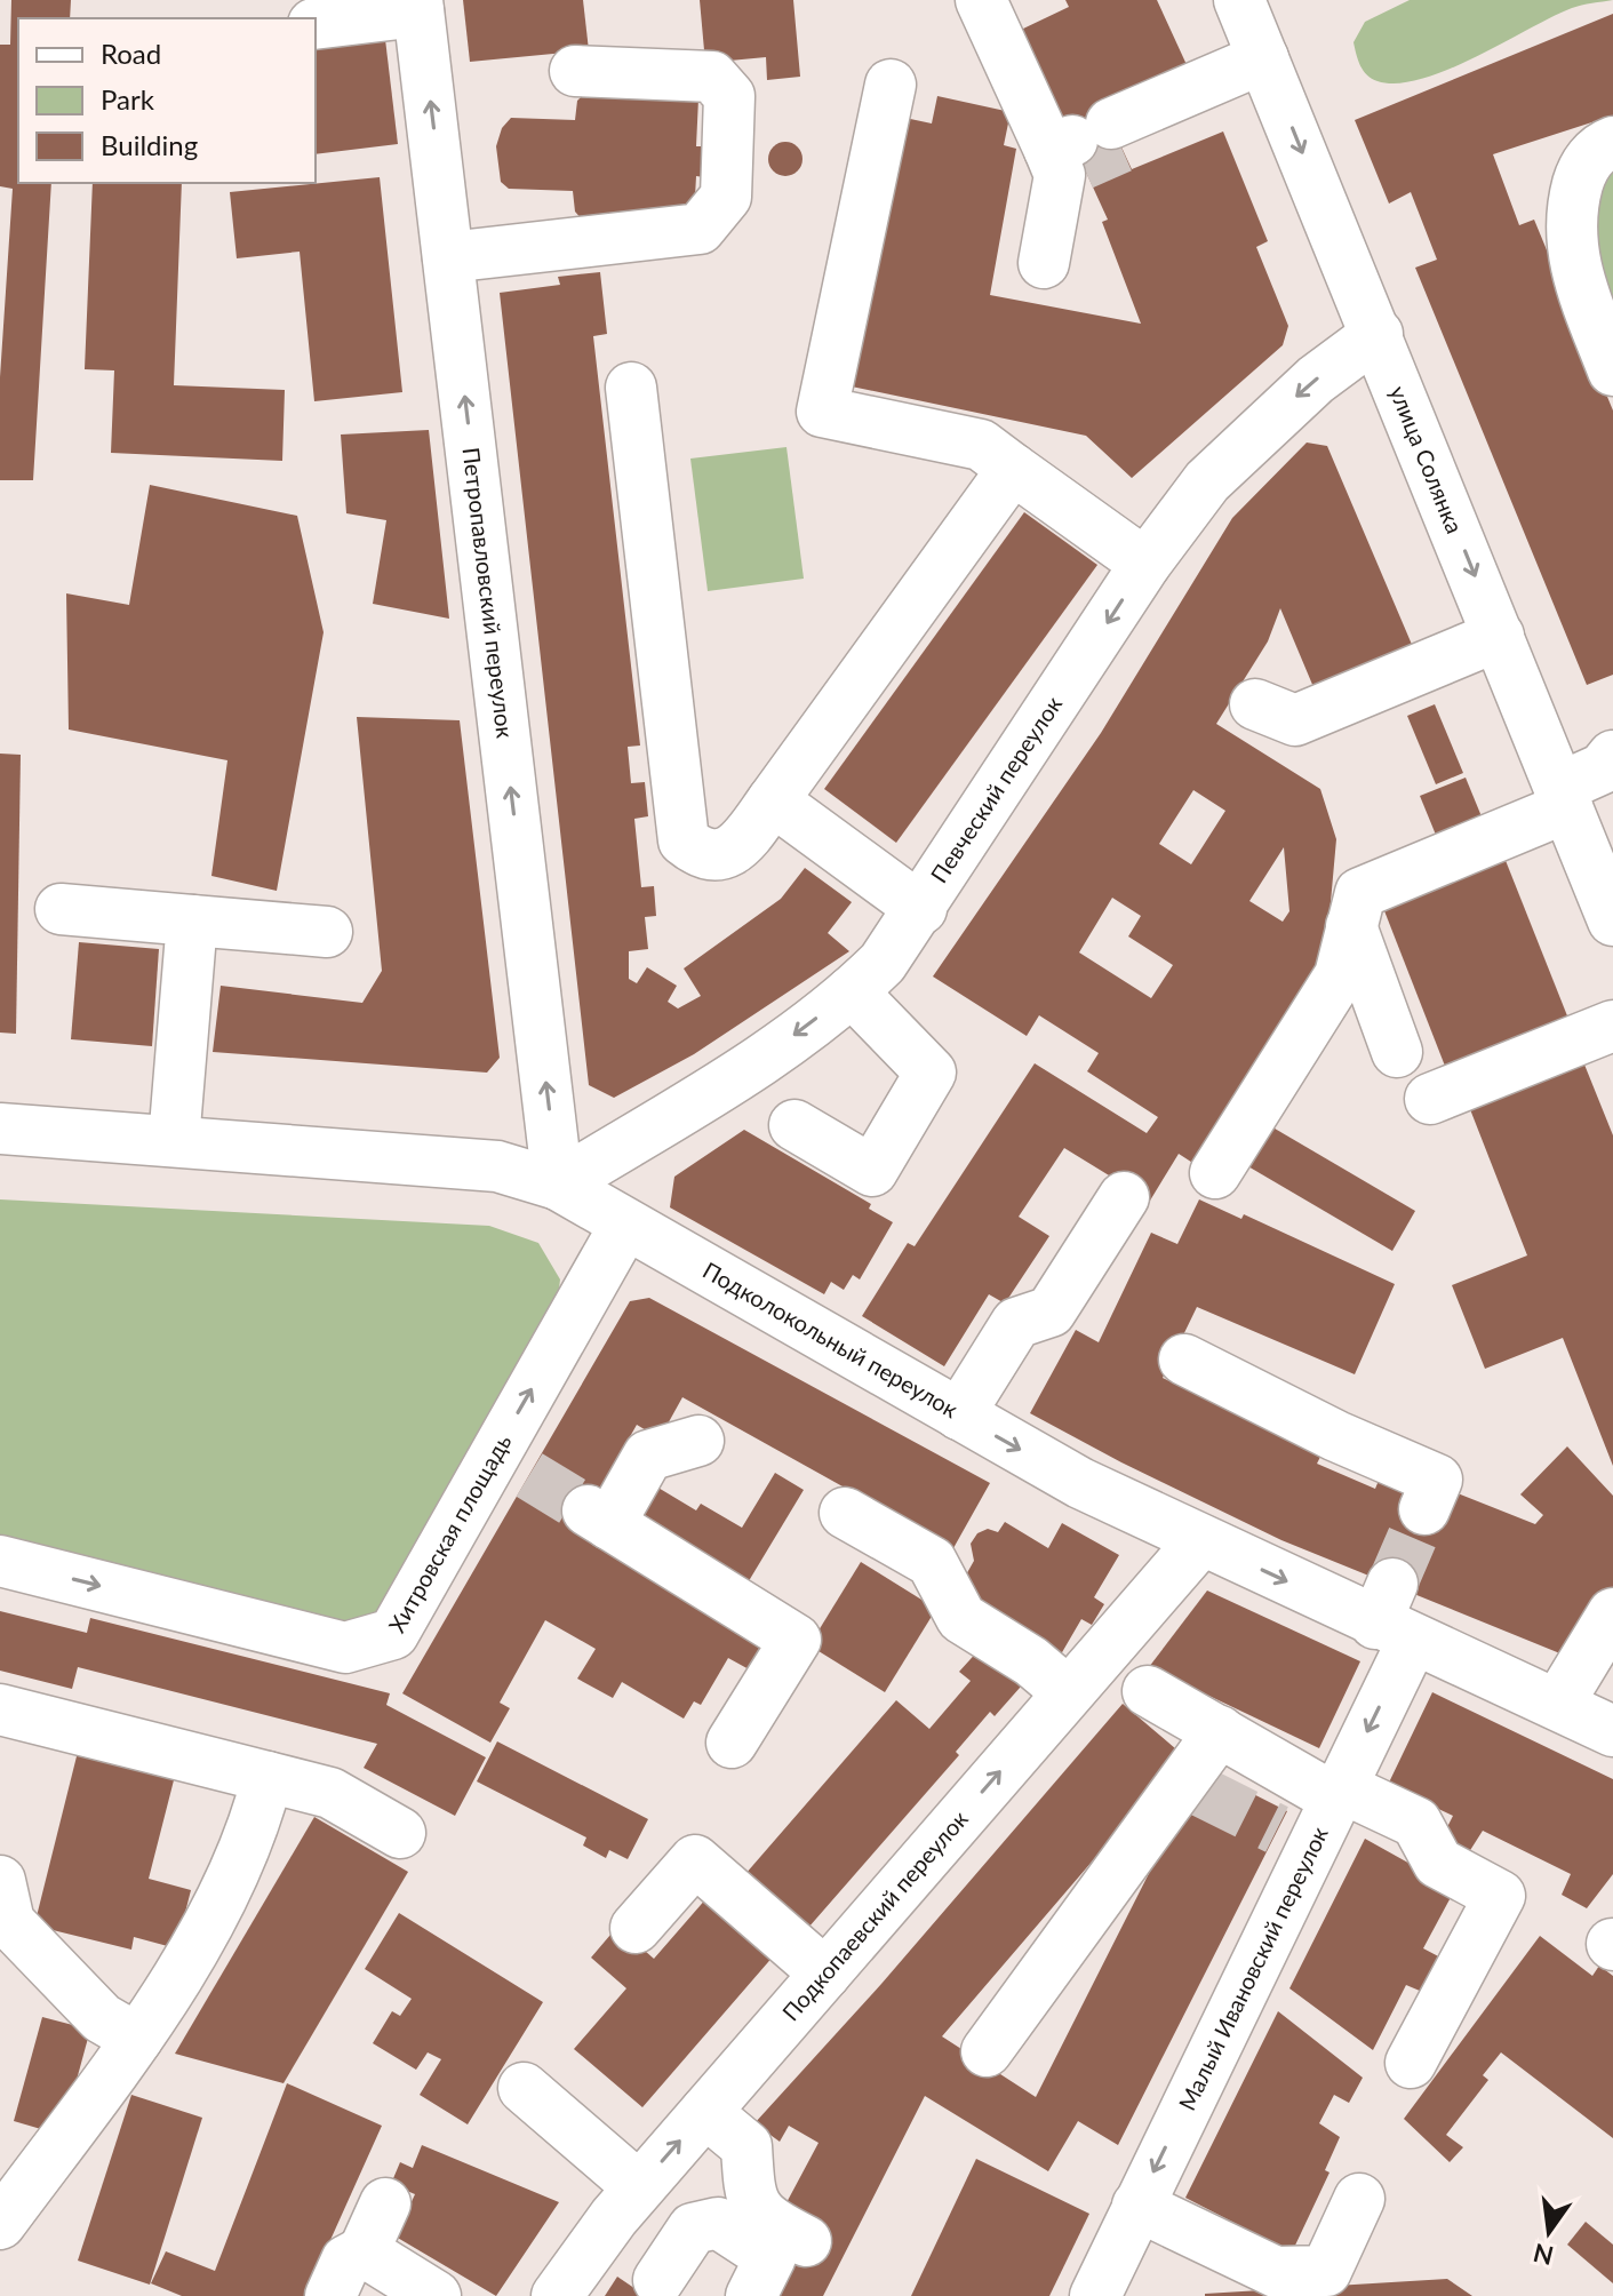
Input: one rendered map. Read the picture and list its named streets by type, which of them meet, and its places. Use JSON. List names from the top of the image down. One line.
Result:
{"streets":{"street":["улица Солянка","Петропавловский переулок","Певческий переулок","Подколокольный переулок","Хитровская площадь","Подкопаевский переулок","Малый Ивановский переулок"]},"crossings":[["улица Солянка","Певческий переулок"],["Петропавловский переулок","Певческий переулок"],["Петропавловский переулок","Подколокольный переулок"],["Певческий переулок","Подколокольный переулок"],["Подколокольный переулок","Хитровская площадь"],["Подколокольный переулок","Подкопаевский переулок"],["Подколокольный переулок","Малый Ивановский переулок"]],"one_way":["улица Солянка","Петропавловский переулок","Хитровская площадь"],"legend":["Road","Park","Building"],"north":"bottom"}
